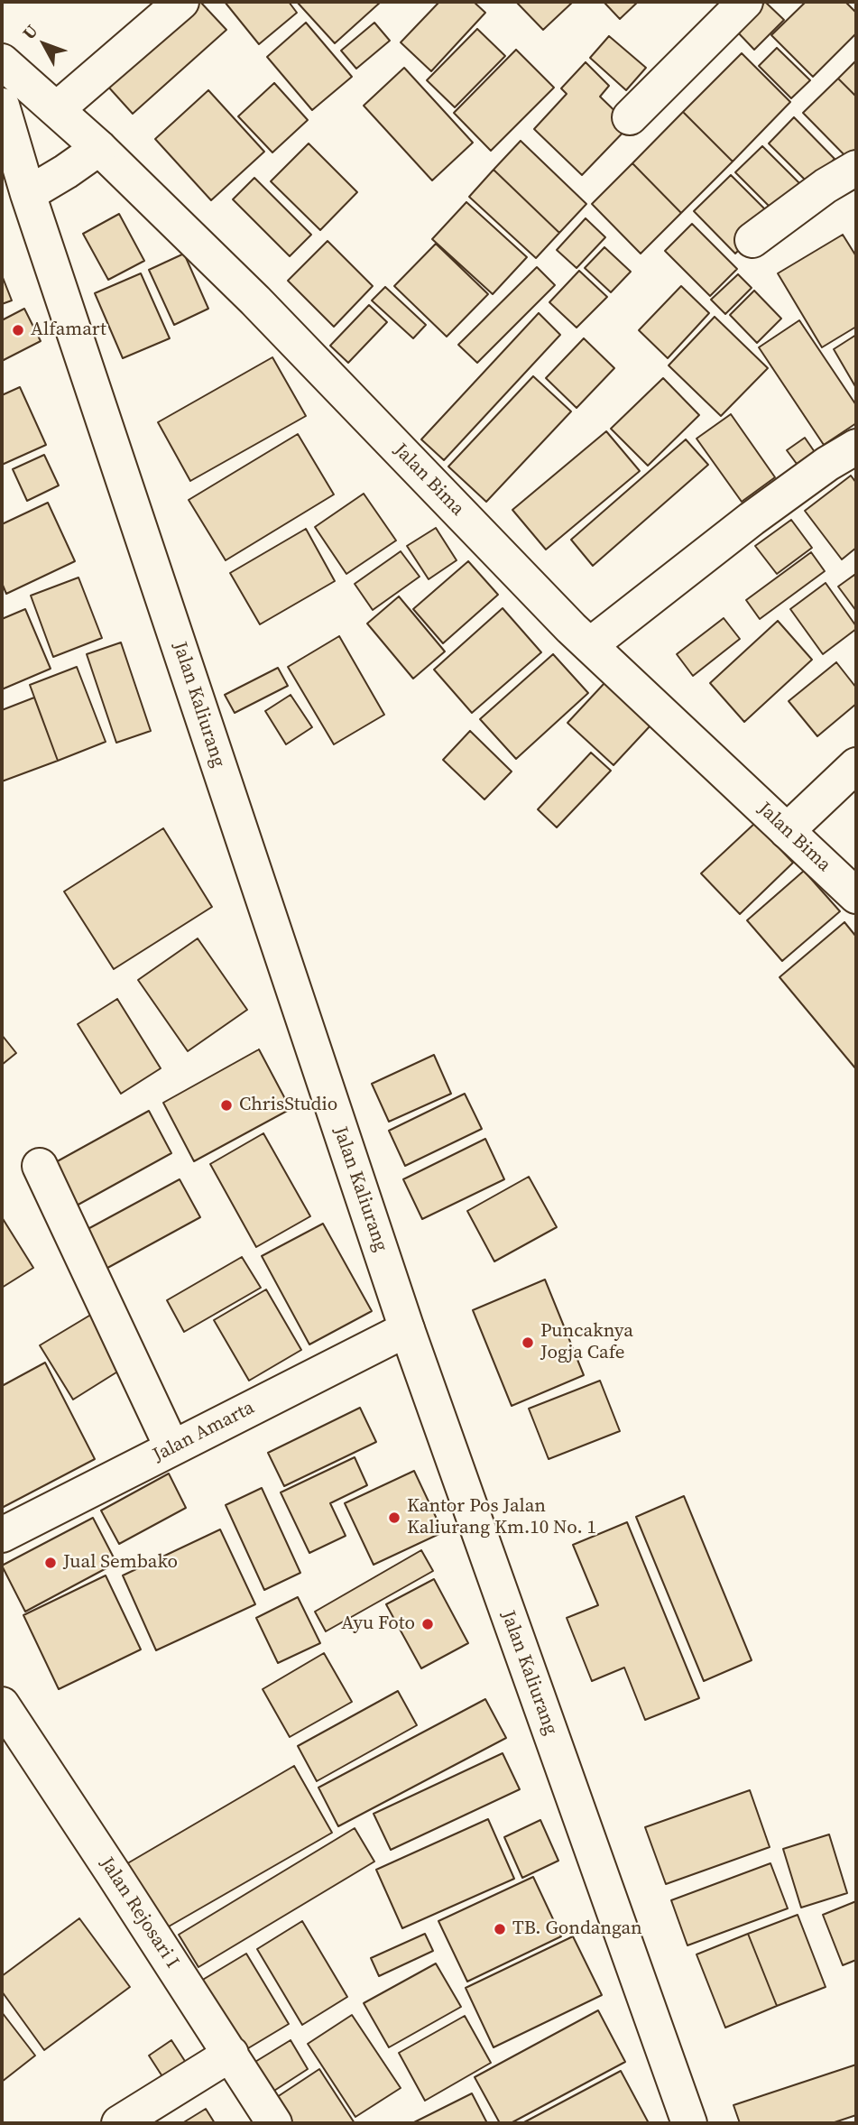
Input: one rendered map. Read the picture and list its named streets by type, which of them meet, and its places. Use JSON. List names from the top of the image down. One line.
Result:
{"streets":{"street":["Jalan Bima","Jalan Kaliurang","Jalan Amarta","Jalan Rejosari I"]},"crossings":[["Jalan Kaliurang","Jalan Amarta"]],"places":["Alfamart","ChrisStudio","Puncaknya Jogja Cafe","Kantor Pos Jalan Kaliurang Km.10 No. 1","Jual Sembako","Ayu Foto","TB. Gondangan"],"north":"top left"}
